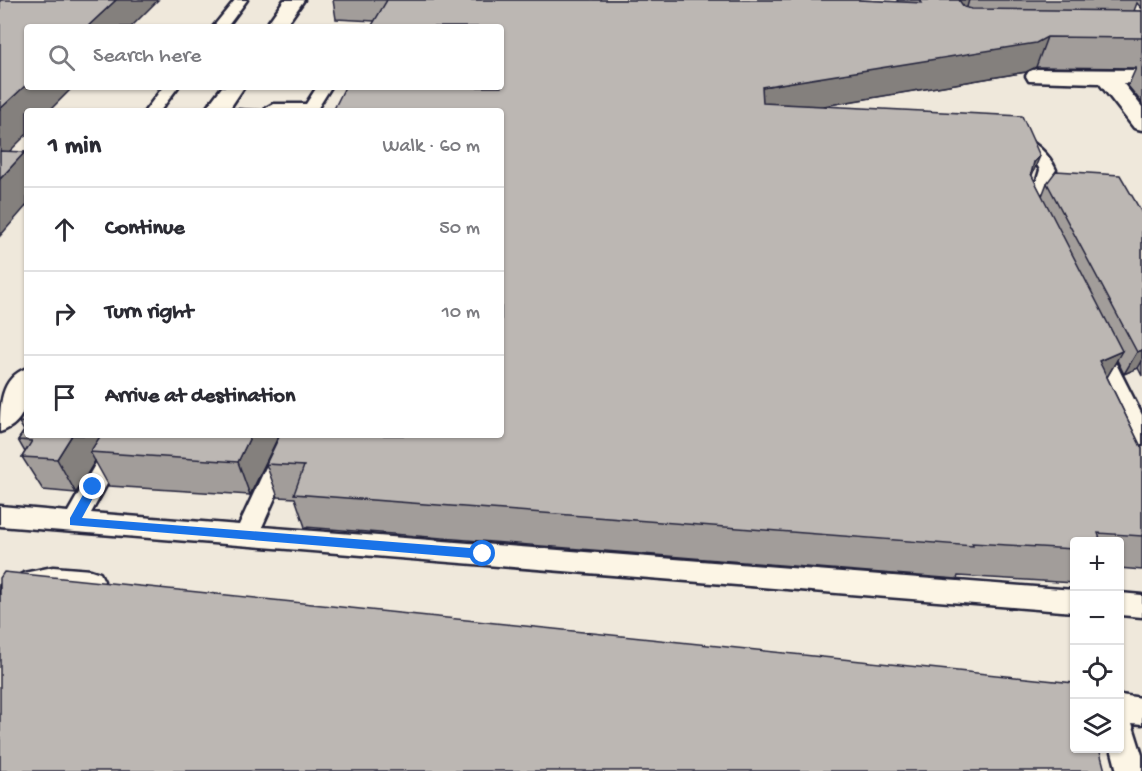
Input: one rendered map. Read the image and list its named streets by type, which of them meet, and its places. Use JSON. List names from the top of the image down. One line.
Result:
{"page":{"search":"Search here","heading":["1 min","Walk · 60 m"],"list":[["Continue","50 m"],["Turn right","10 m"],"Arrive at destination"],"map_buttons":["+","−"]}}
